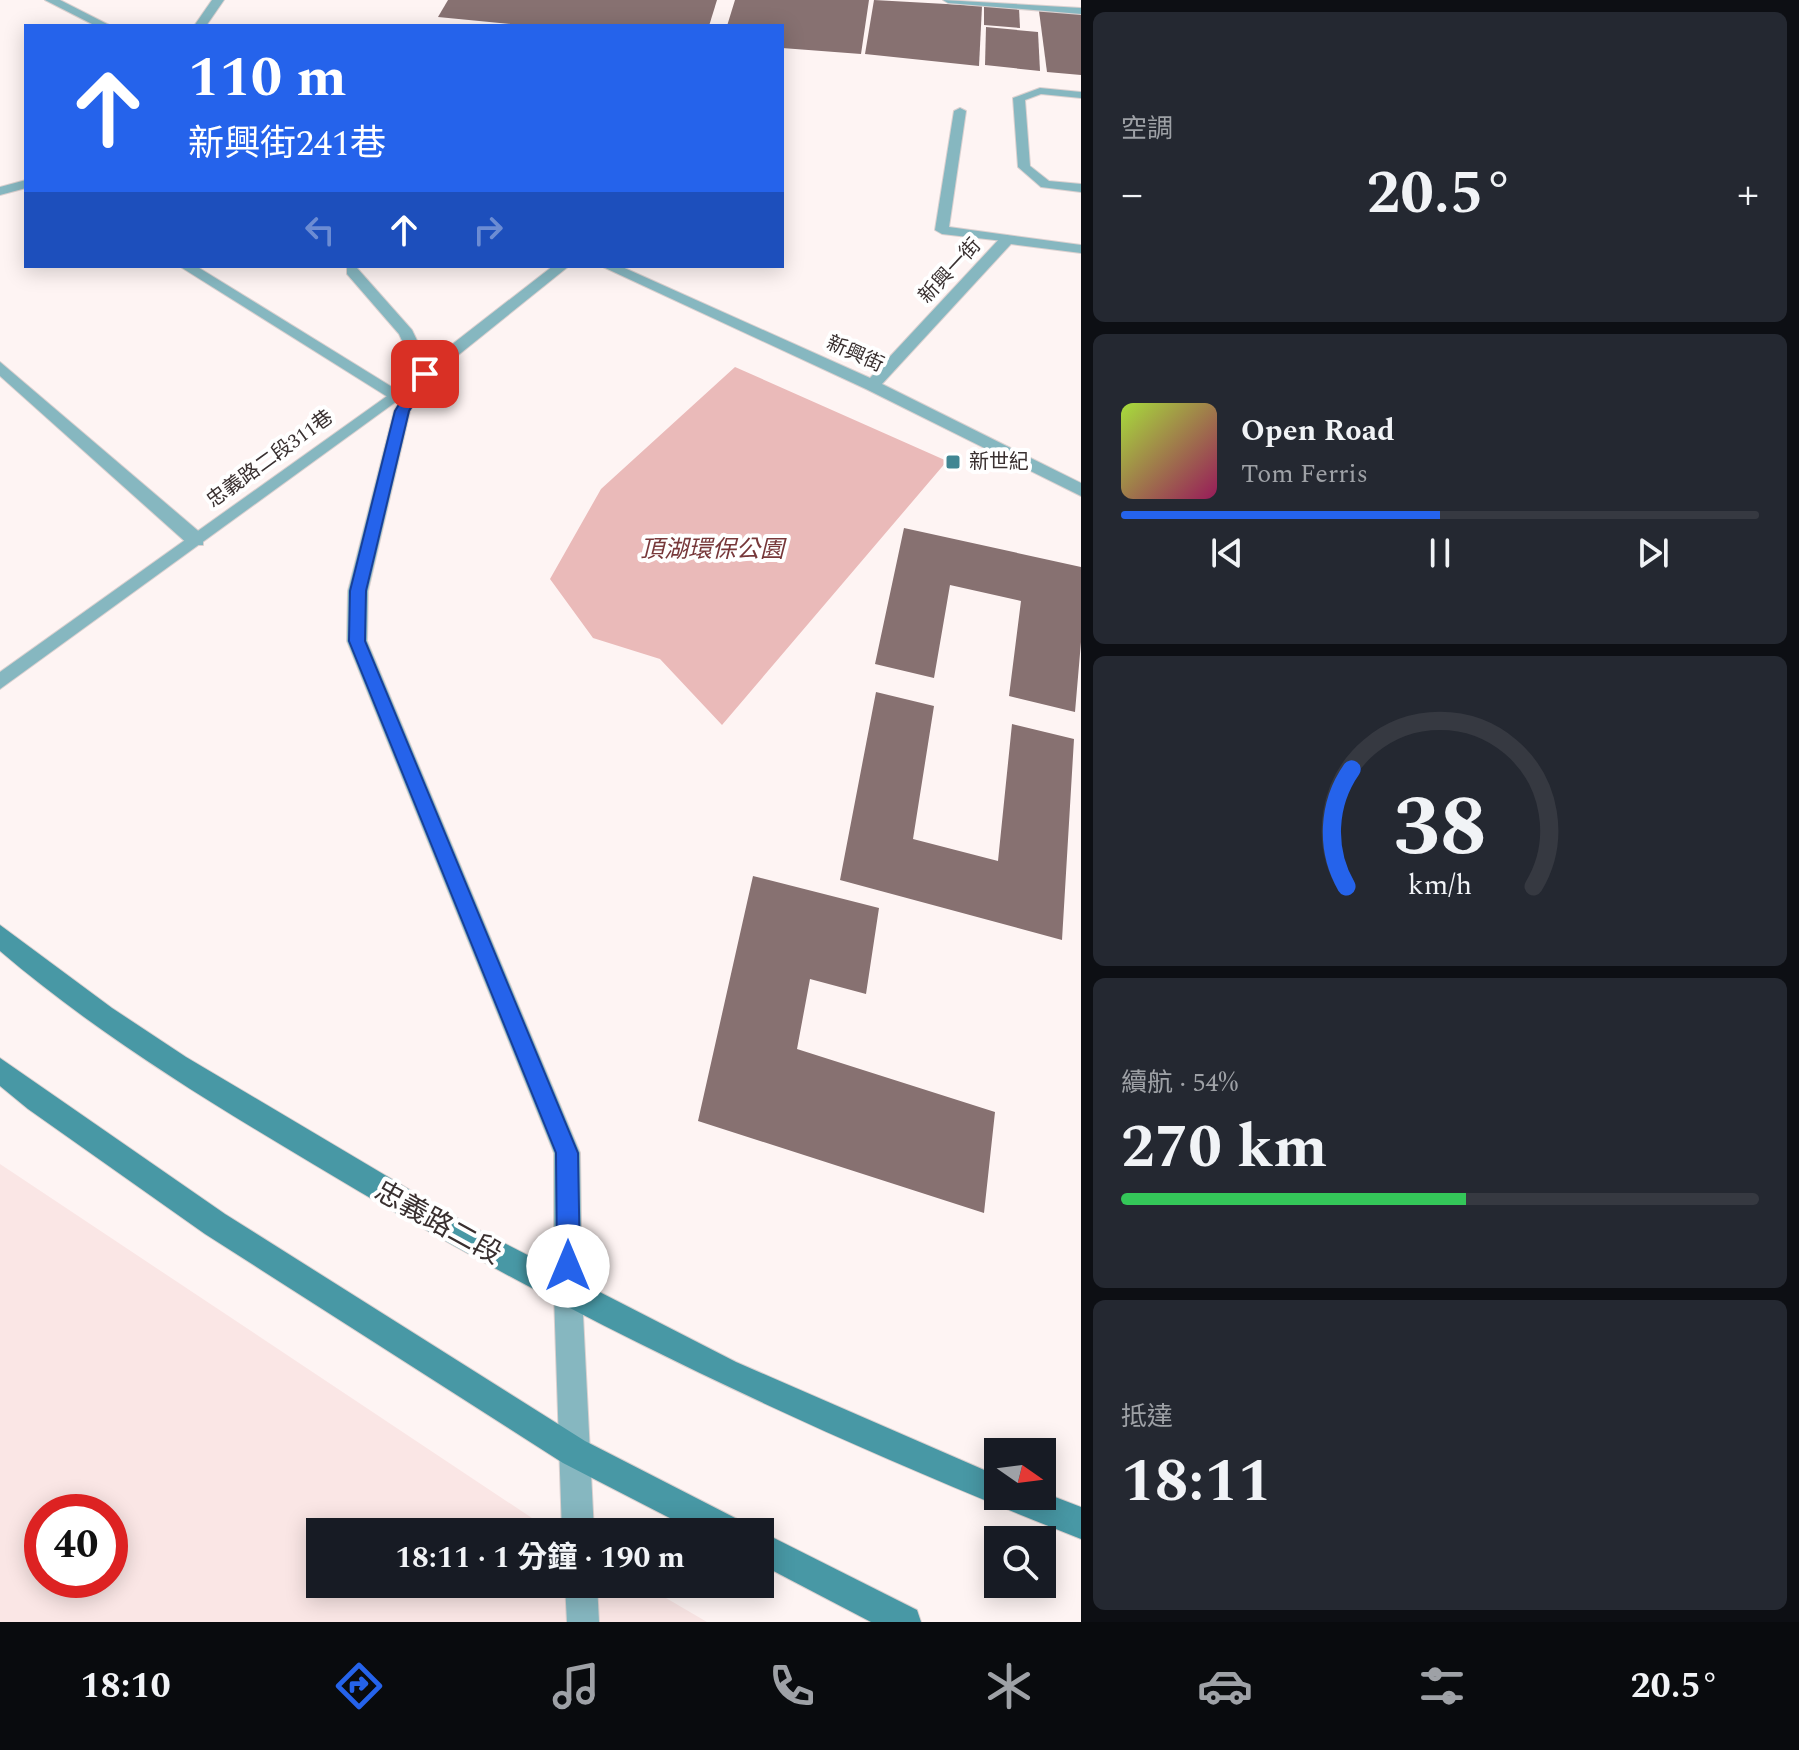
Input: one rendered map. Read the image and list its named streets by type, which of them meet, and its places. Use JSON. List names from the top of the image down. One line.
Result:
{"streets":{"main road":["忠義路二段"],"street":["新興一街","新興街","忠義路二段311巷"]},"crossings":[["新興一街","新興街"]],"parks":["頂湖環保公園"],"places":{"transit":["新世紀"]},"north":"right","page":{"tile":["空調",["續航 · 54%","270 km"],["抵達","18:11"]],"turn":["110 m","新興街241巷"],"heat":["−","20.5°","+"],"song":["Open Road","Tom Ferris"],"limit":"40","trip":"18:11 · 1 分鐘 · 190 m","tabs":["18:10","20.5°"],"gauge":["38","km/h"]}}
